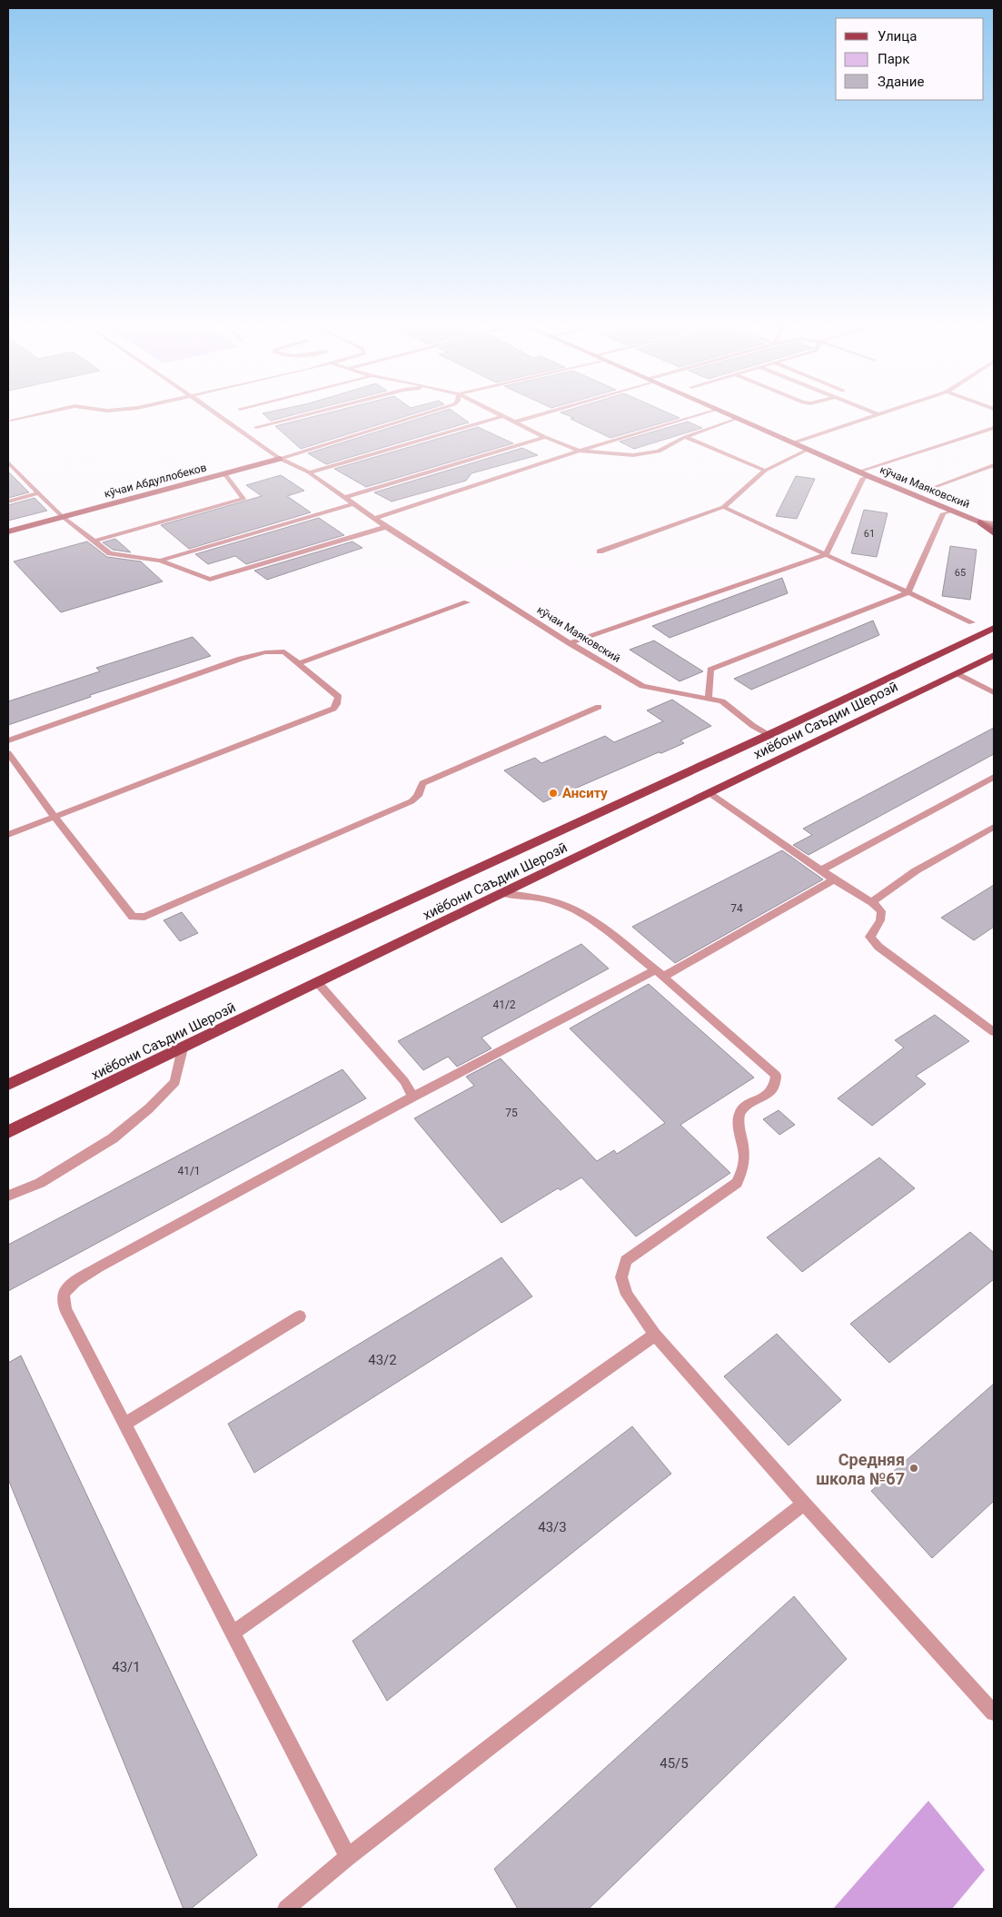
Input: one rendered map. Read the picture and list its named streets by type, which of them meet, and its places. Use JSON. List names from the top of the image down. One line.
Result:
{"streets":{"main road":["хиёбони Саъдии Шерозӣ"],"street":["кӯчаи Абдуллобеков","кӯчаи Маяковский"]},"crossings":[["кӯчаи Абдуллобеков","кӯчаи Маяковский"],["кӯчаи Маяковский","хиёбони Саъдии Шерозӣ"]],"places":["Анситу","Средняя школа №67"],"house_numbers":["61","65","74","41/2","75","41/1","43/2","43/3","43/1","45/5"],"legend":["Улица","Парк","Здание"]}
